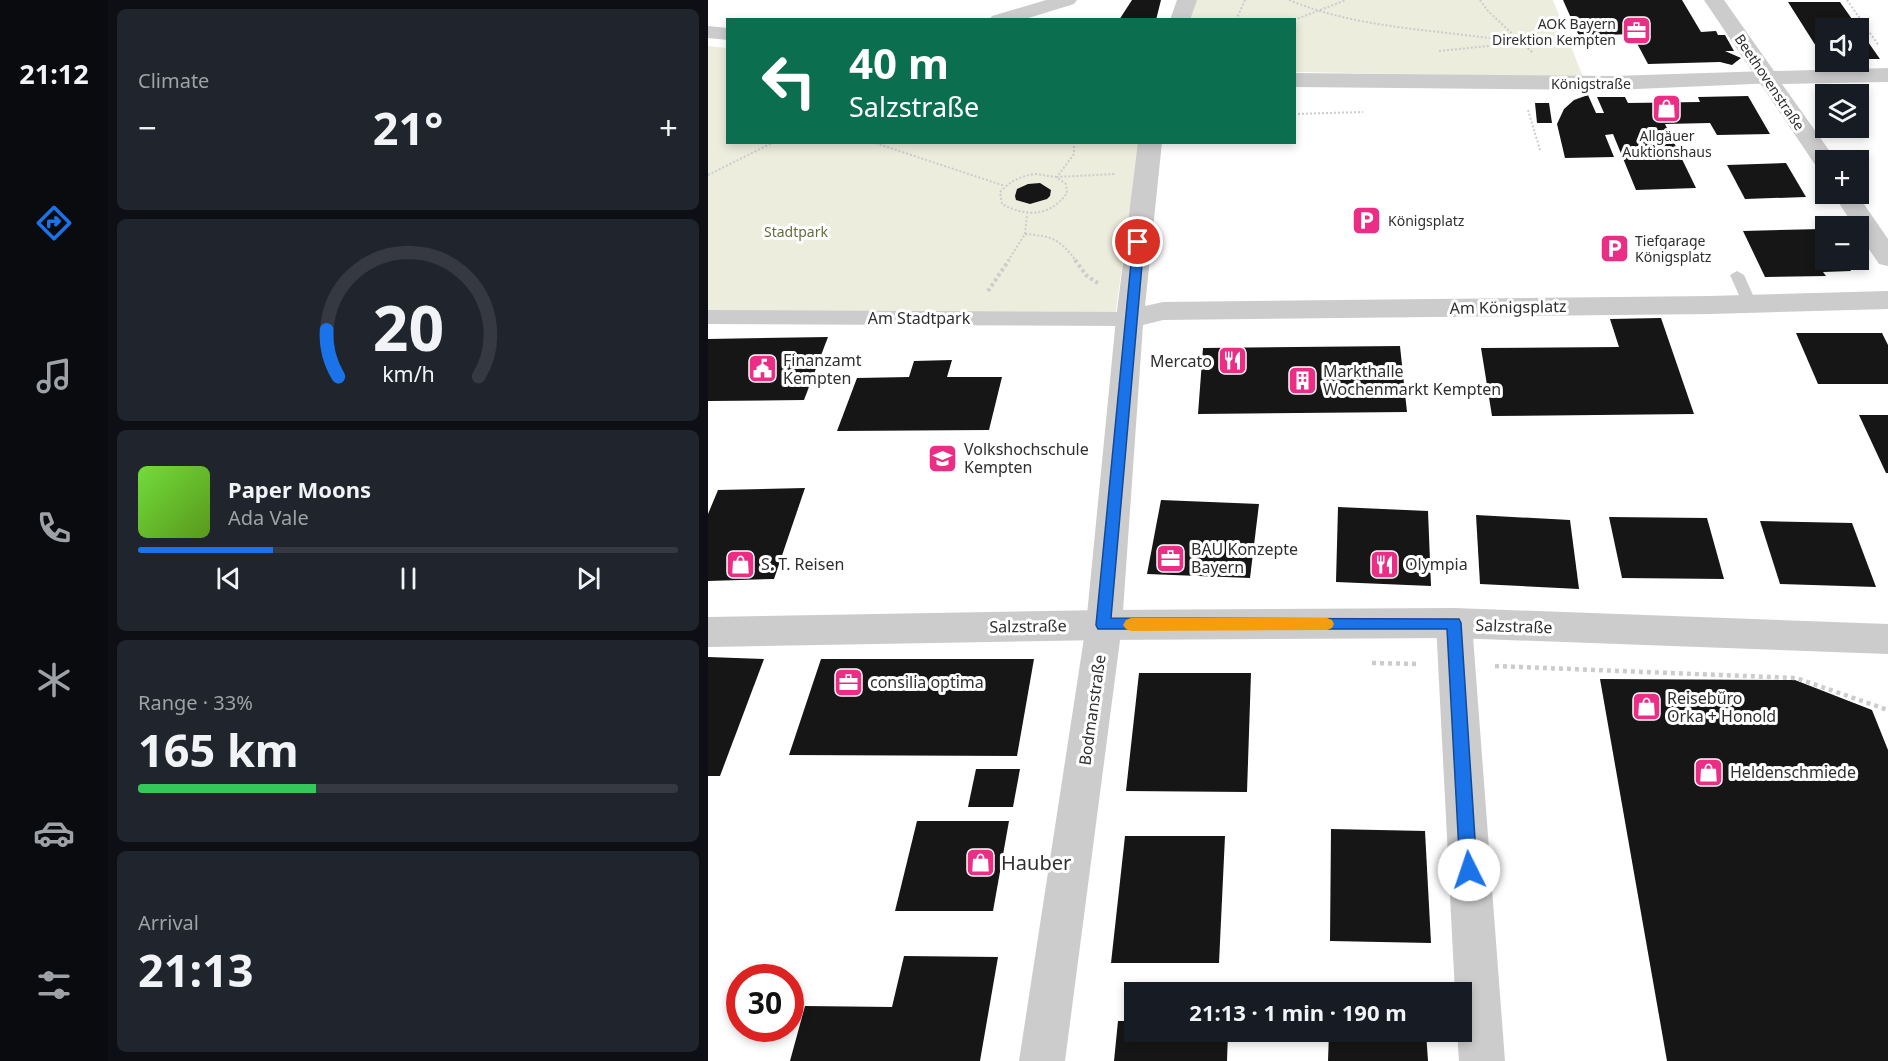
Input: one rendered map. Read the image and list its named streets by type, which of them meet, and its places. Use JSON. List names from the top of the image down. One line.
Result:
{"streets":{"street":["Beethovenstraße","Königstraße","Am Königsplatz","Am Stadtpark","Salzstraße","Bodmanstraße"]},"crossings":[["Beethovenstraße","Königstraße"],["Am Königsplatz","Am Stadtpark"],["Am Königsplatz","Bodmanstraße"],["Am Stadtpark","Bodmanstraße"],["Salzstraße","Bodmanstraße"]],"parks":["Stadtpark"],"places":{"office":["AOK Bayern Direktion Kempten","BAU Konzepte Bayern","consilia optima"],"shop":["Allgäuer Auktionshaus","S. T. Reisen","Reisebüro Orka + Honold","Heldenschmiede","Hauber"],"parking":["Königsplatz","Tiefgarage Königsplatz"],"restaurant":["Mercato","Olympia"],"public building":["Finanzamt Kempten"],"building":["Markthalle Wochenmarkt Kempten"],"school or university":["Volkshochschule Kempten"]},"page":{"tabs":"21:12","tile":["Climate",["Range · 33%","165 km"],["Arrival","21:13"]],"map_buttons":["+","−"],"turn":["40 m","Salzstraße"],"heat":["−","21°","+"],"song":["Paper Moons","Ada Vale"],"limit":"30","trip":"21:13 · 1 min · 190 m","gauge":["20","km/h"]}}
